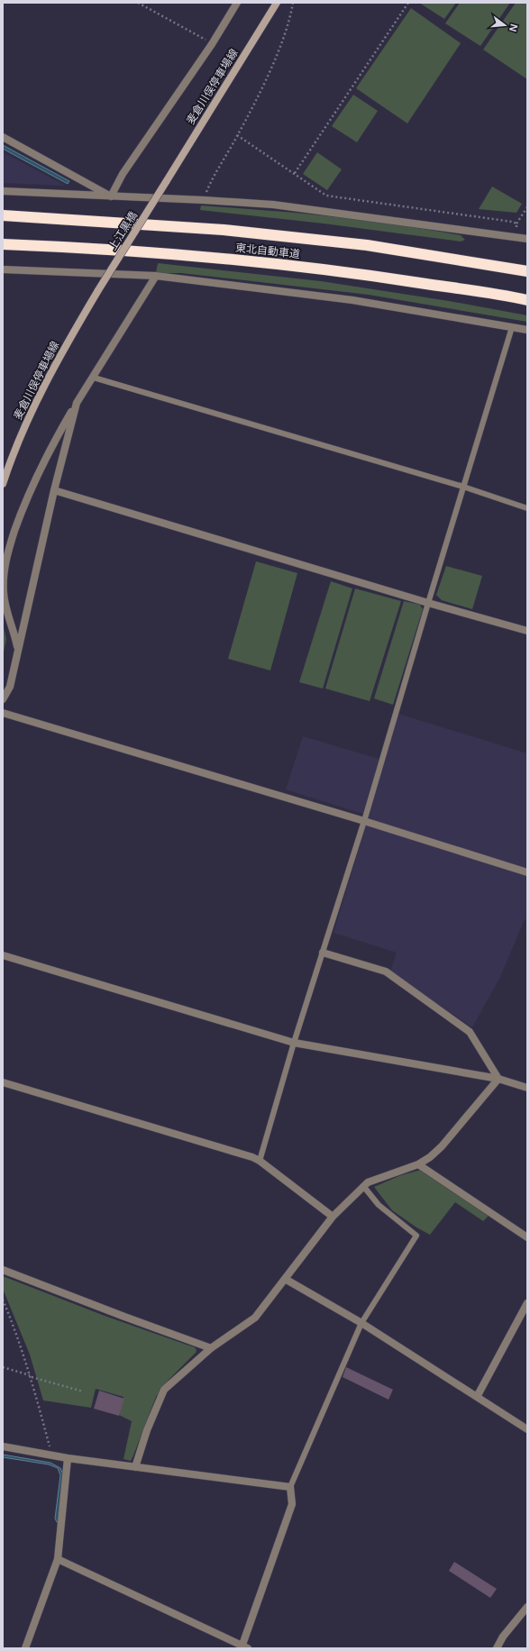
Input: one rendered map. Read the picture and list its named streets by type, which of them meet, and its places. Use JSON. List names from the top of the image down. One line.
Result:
{"streets":{"highway":["東北自動車道"],"main road":["麦倉川俣停車場線","上江黒橋"]},"crossings":[["麦倉川俣停車場線","上江黒橋"]],"north":"right"}
